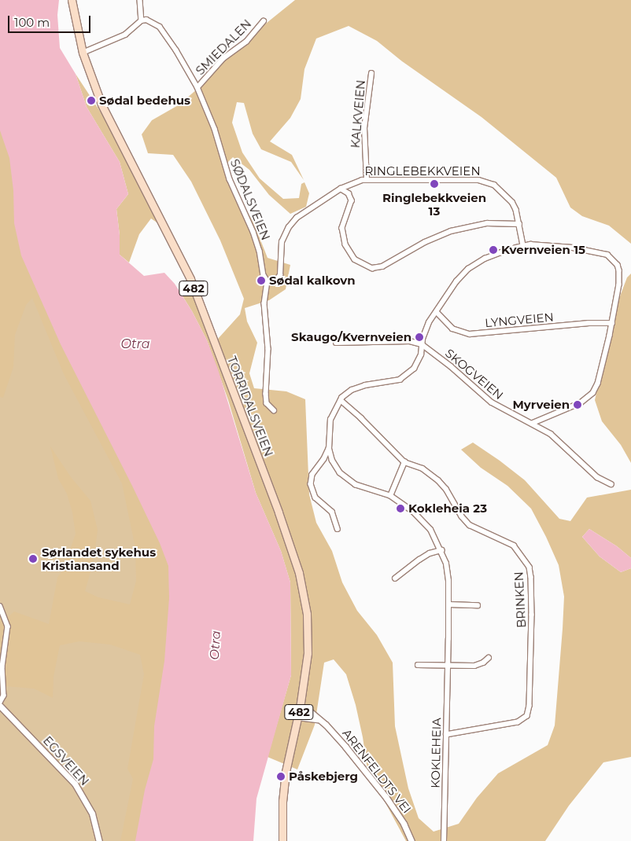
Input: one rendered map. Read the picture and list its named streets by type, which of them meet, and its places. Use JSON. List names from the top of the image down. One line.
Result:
{"streets":{"main road":["482","TORRIDALSVEIEN"],"street":["SMIEDALEN","KALKVEIEN","RINGLEBEKKVEIEN","SØDALSVEIEN","LYNGVEIEN","SKOGVEIEN","BRINKEN","KOKLEHEIA","EGSVEIEN","ARENFELDTS VEI"]},"crossings":[["SMIEDALEN","SØDALSVEIEN"],["KALKVEIEN","RINGLEBEKKVEIEN"],["RINGLEBEKKVEIEN","SØDALSVEIEN"],["RINGLEBEKKVEIEN","KOKLEHEIA"],["LYNGVEIEN","KOKLEHEIA"],["SKOGVEIEN","KOKLEHEIA"],["TORRIDALSVEIEN","ARENFELDTS VEI"],["BRINKEN","KOKLEHEIA"]],"water":["Otra"],"places":["Sødal bedehus","Ringlebekkveien 13","Kvernveien 15","Sødal kalkovn","Skaugo/Kvernveien","Myrveien","Kokleheia 23","Sørlandet sykehus Kristiansand","Påskebjerg"],"scale_bar":"100 m"}
